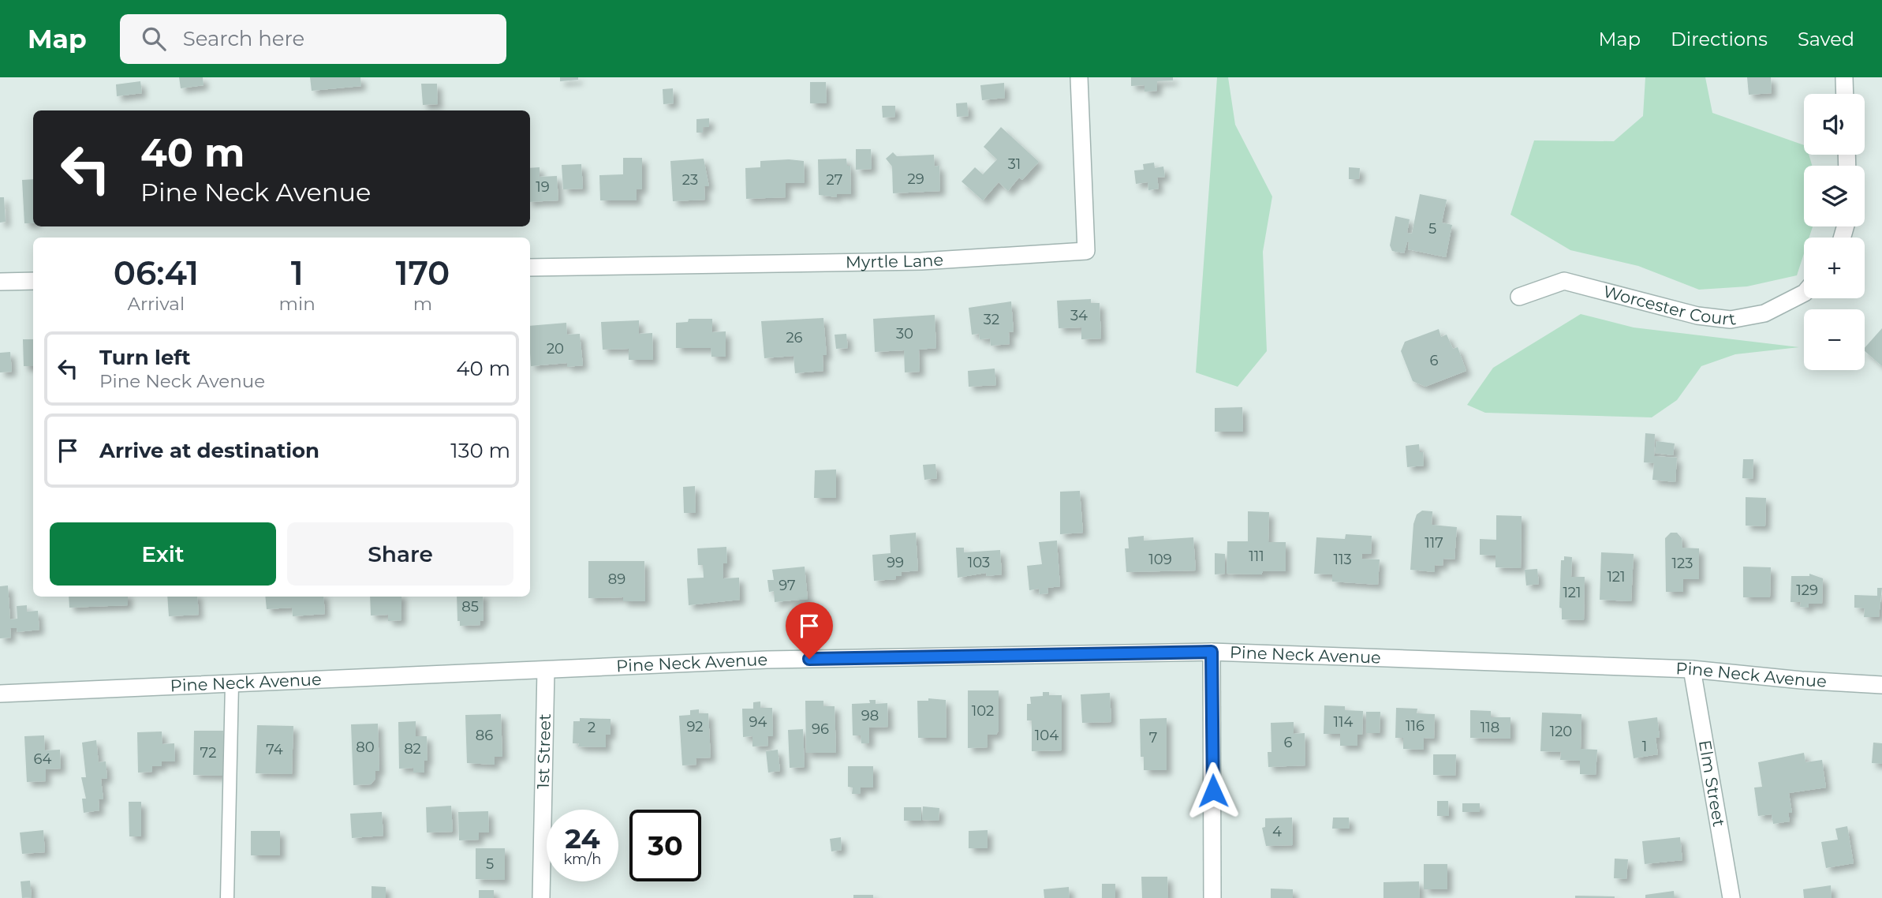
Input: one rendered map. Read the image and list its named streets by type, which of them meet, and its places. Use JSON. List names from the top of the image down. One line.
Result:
{"streets":{"street":["Myrtle Lane","Worcester Court","Pine Neck Avenue","1st Street","Elm Street"]},"crossings":[["Pine Neck Avenue","1st Street"],["Pine Neck Avenue","Elm Street"]],"house_numbers":["31","29","23","27","19","5","34","32","30","26","20","6","117","111","109","113","99","103","123","121","89","97","129","121","85","102","98","94","114","116","92","2","118","96","120","86","104","7","6","1","80","82","74","72","64","4","5"],"page":{"header":"Map","search":"Search here","nav":["Map","Directions","Saved"],"map_buttons":["+","−"],"turn":["40 m","Pine Neck Avenue"],"eta":["06:41","Arrival","1","min","170","m"],"list":[{"name":"Turn left","note":"Pine Neck Avenue","value":"40 m"},{"name":"Arrive at destination","value":"130 m"}],"buttons":["Exit","Share"],"speed":"24 km/h","limit":"30"}}
